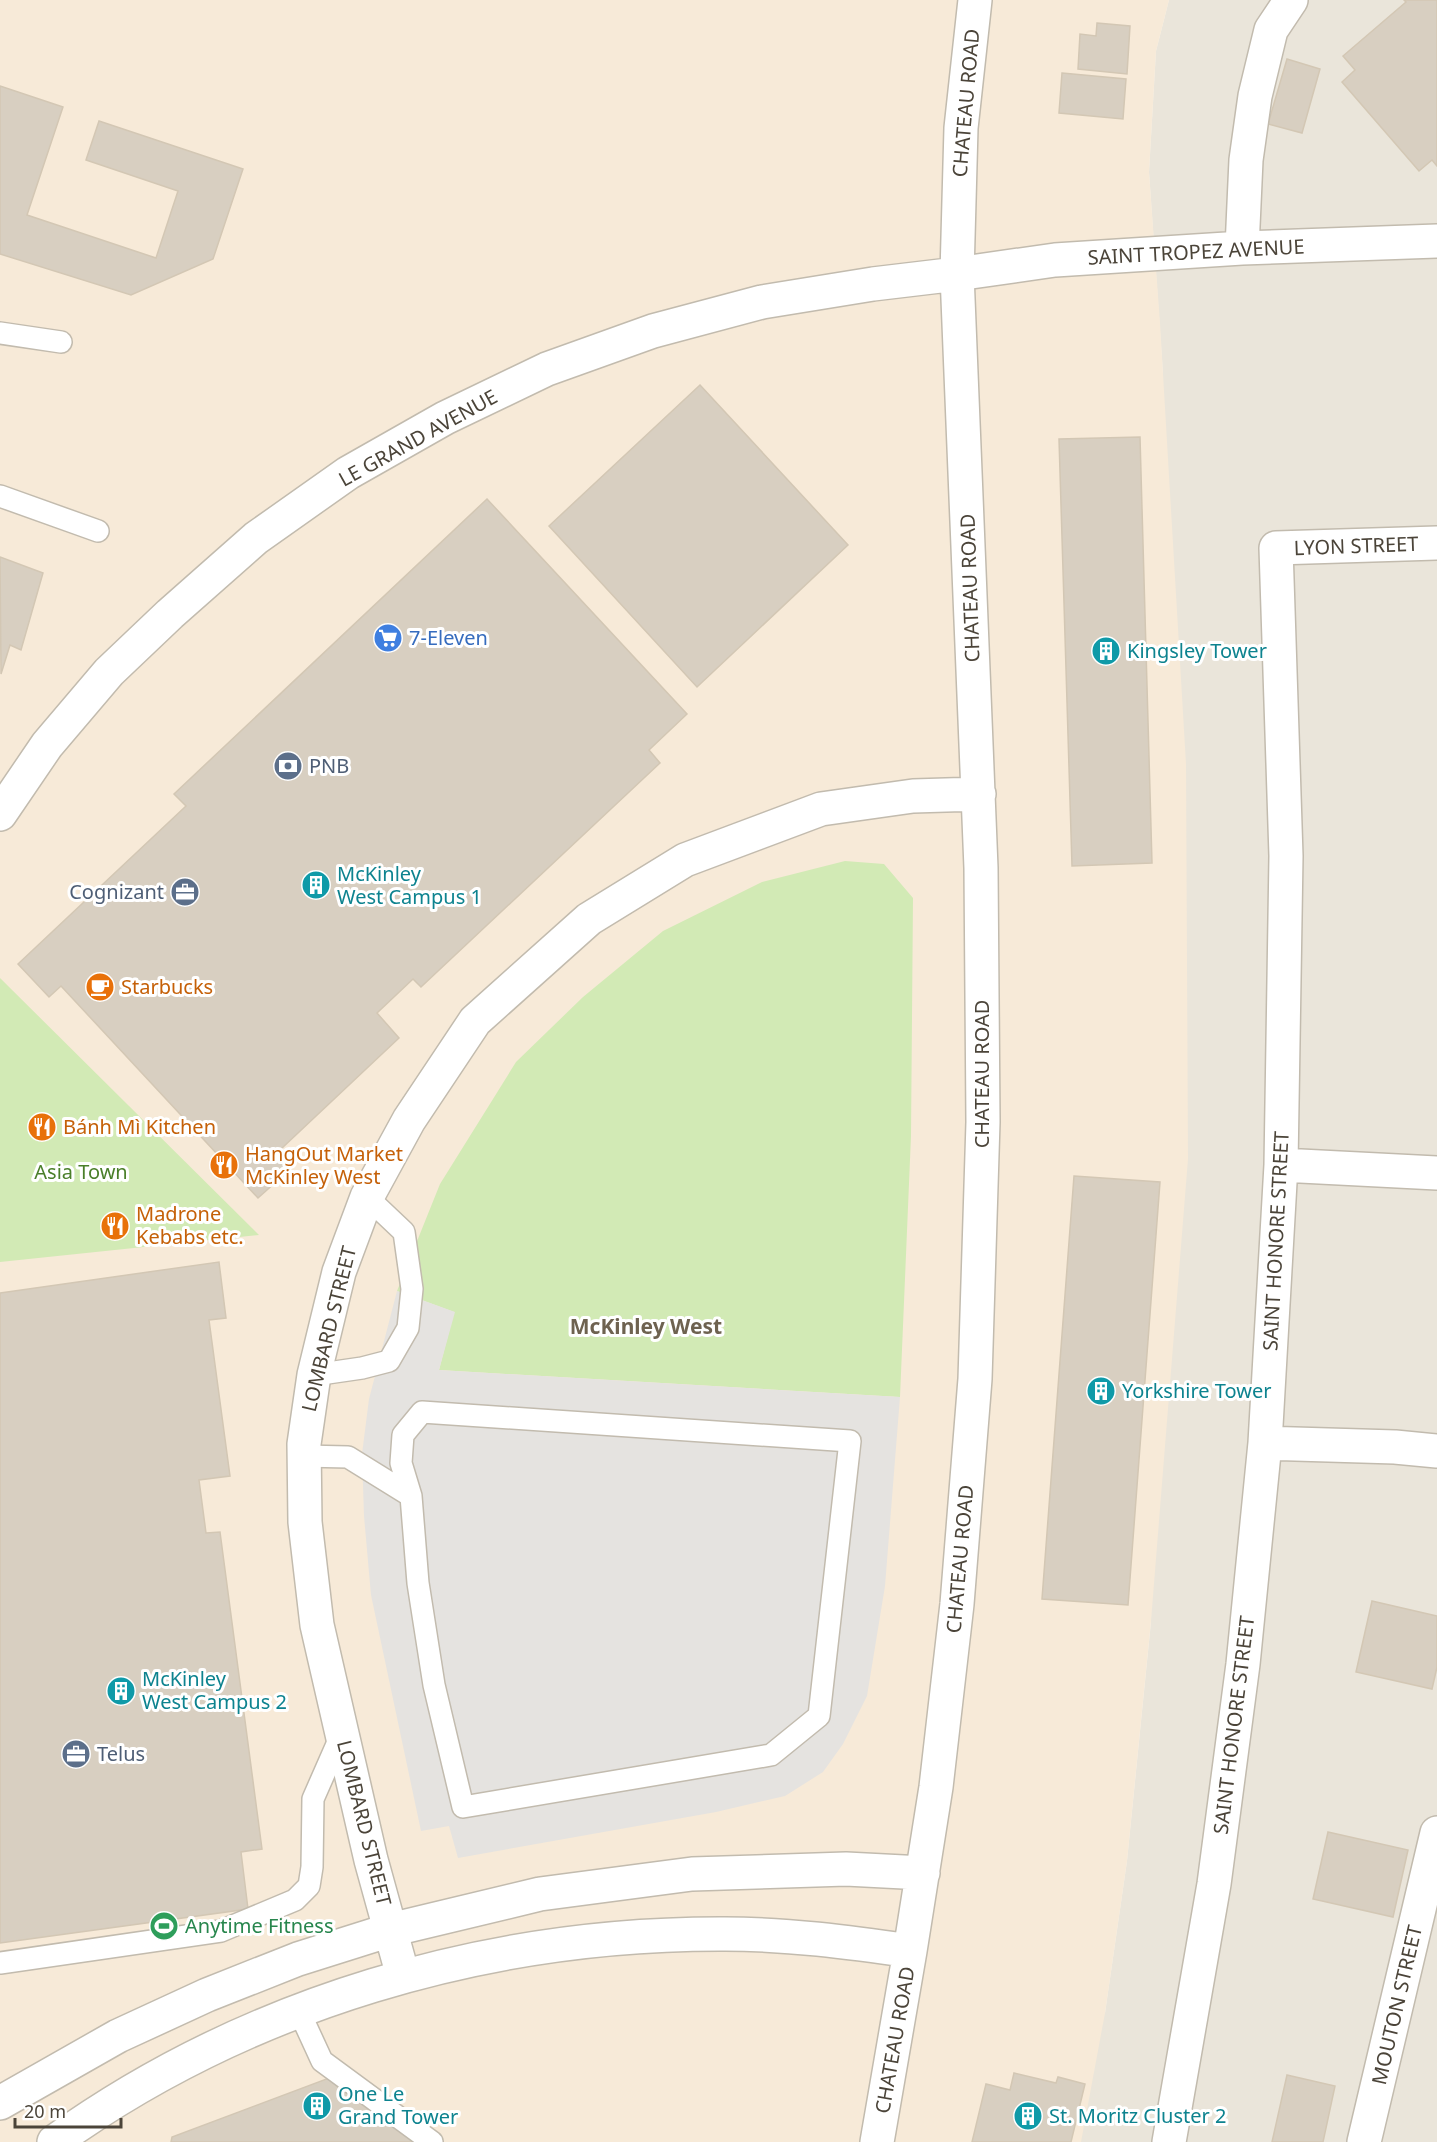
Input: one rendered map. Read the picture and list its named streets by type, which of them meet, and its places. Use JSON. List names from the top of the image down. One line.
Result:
{"streets":{"street":["CHATEAU ROAD","SAINT TROPEZ AVENUE","LE GRAND AVENUE","LYON STREET","SAINT HONORE STREET","LOMBARD STREET","MOUTON STREET"]},"crossings":[["CHATEAU ROAD","SAINT TROPEZ AVENUE"],["CHATEAU ROAD","LE GRAND AVENUE"],["CHATEAU ROAD","LOMBARD STREET"],["SAINT TROPEZ AVENUE","LE GRAND AVENUE"],["LYON STREET","SAINT HONORE STREET"]],"districts":["McKinley West"],"parks":["Asia Town"],"places":{"supermarket":["7-Eleven"],"building":["Kingsley Tower","McKinley West Campus 1","Yorkshire Tower","McKinley West Campus 2","One Le Grand Tower","St. Moritz Cluster 2"],"bank":["PNB"],"office":["Cognizant","Telus"],"cafe":["Starbucks"],"restaurant":["Bánh Mì Kitchen","HangOut Market McKinley West","Madrone Kebabs etc."],"sports":["Anytime Fitness"]},"scale_bar":"20 m"}
